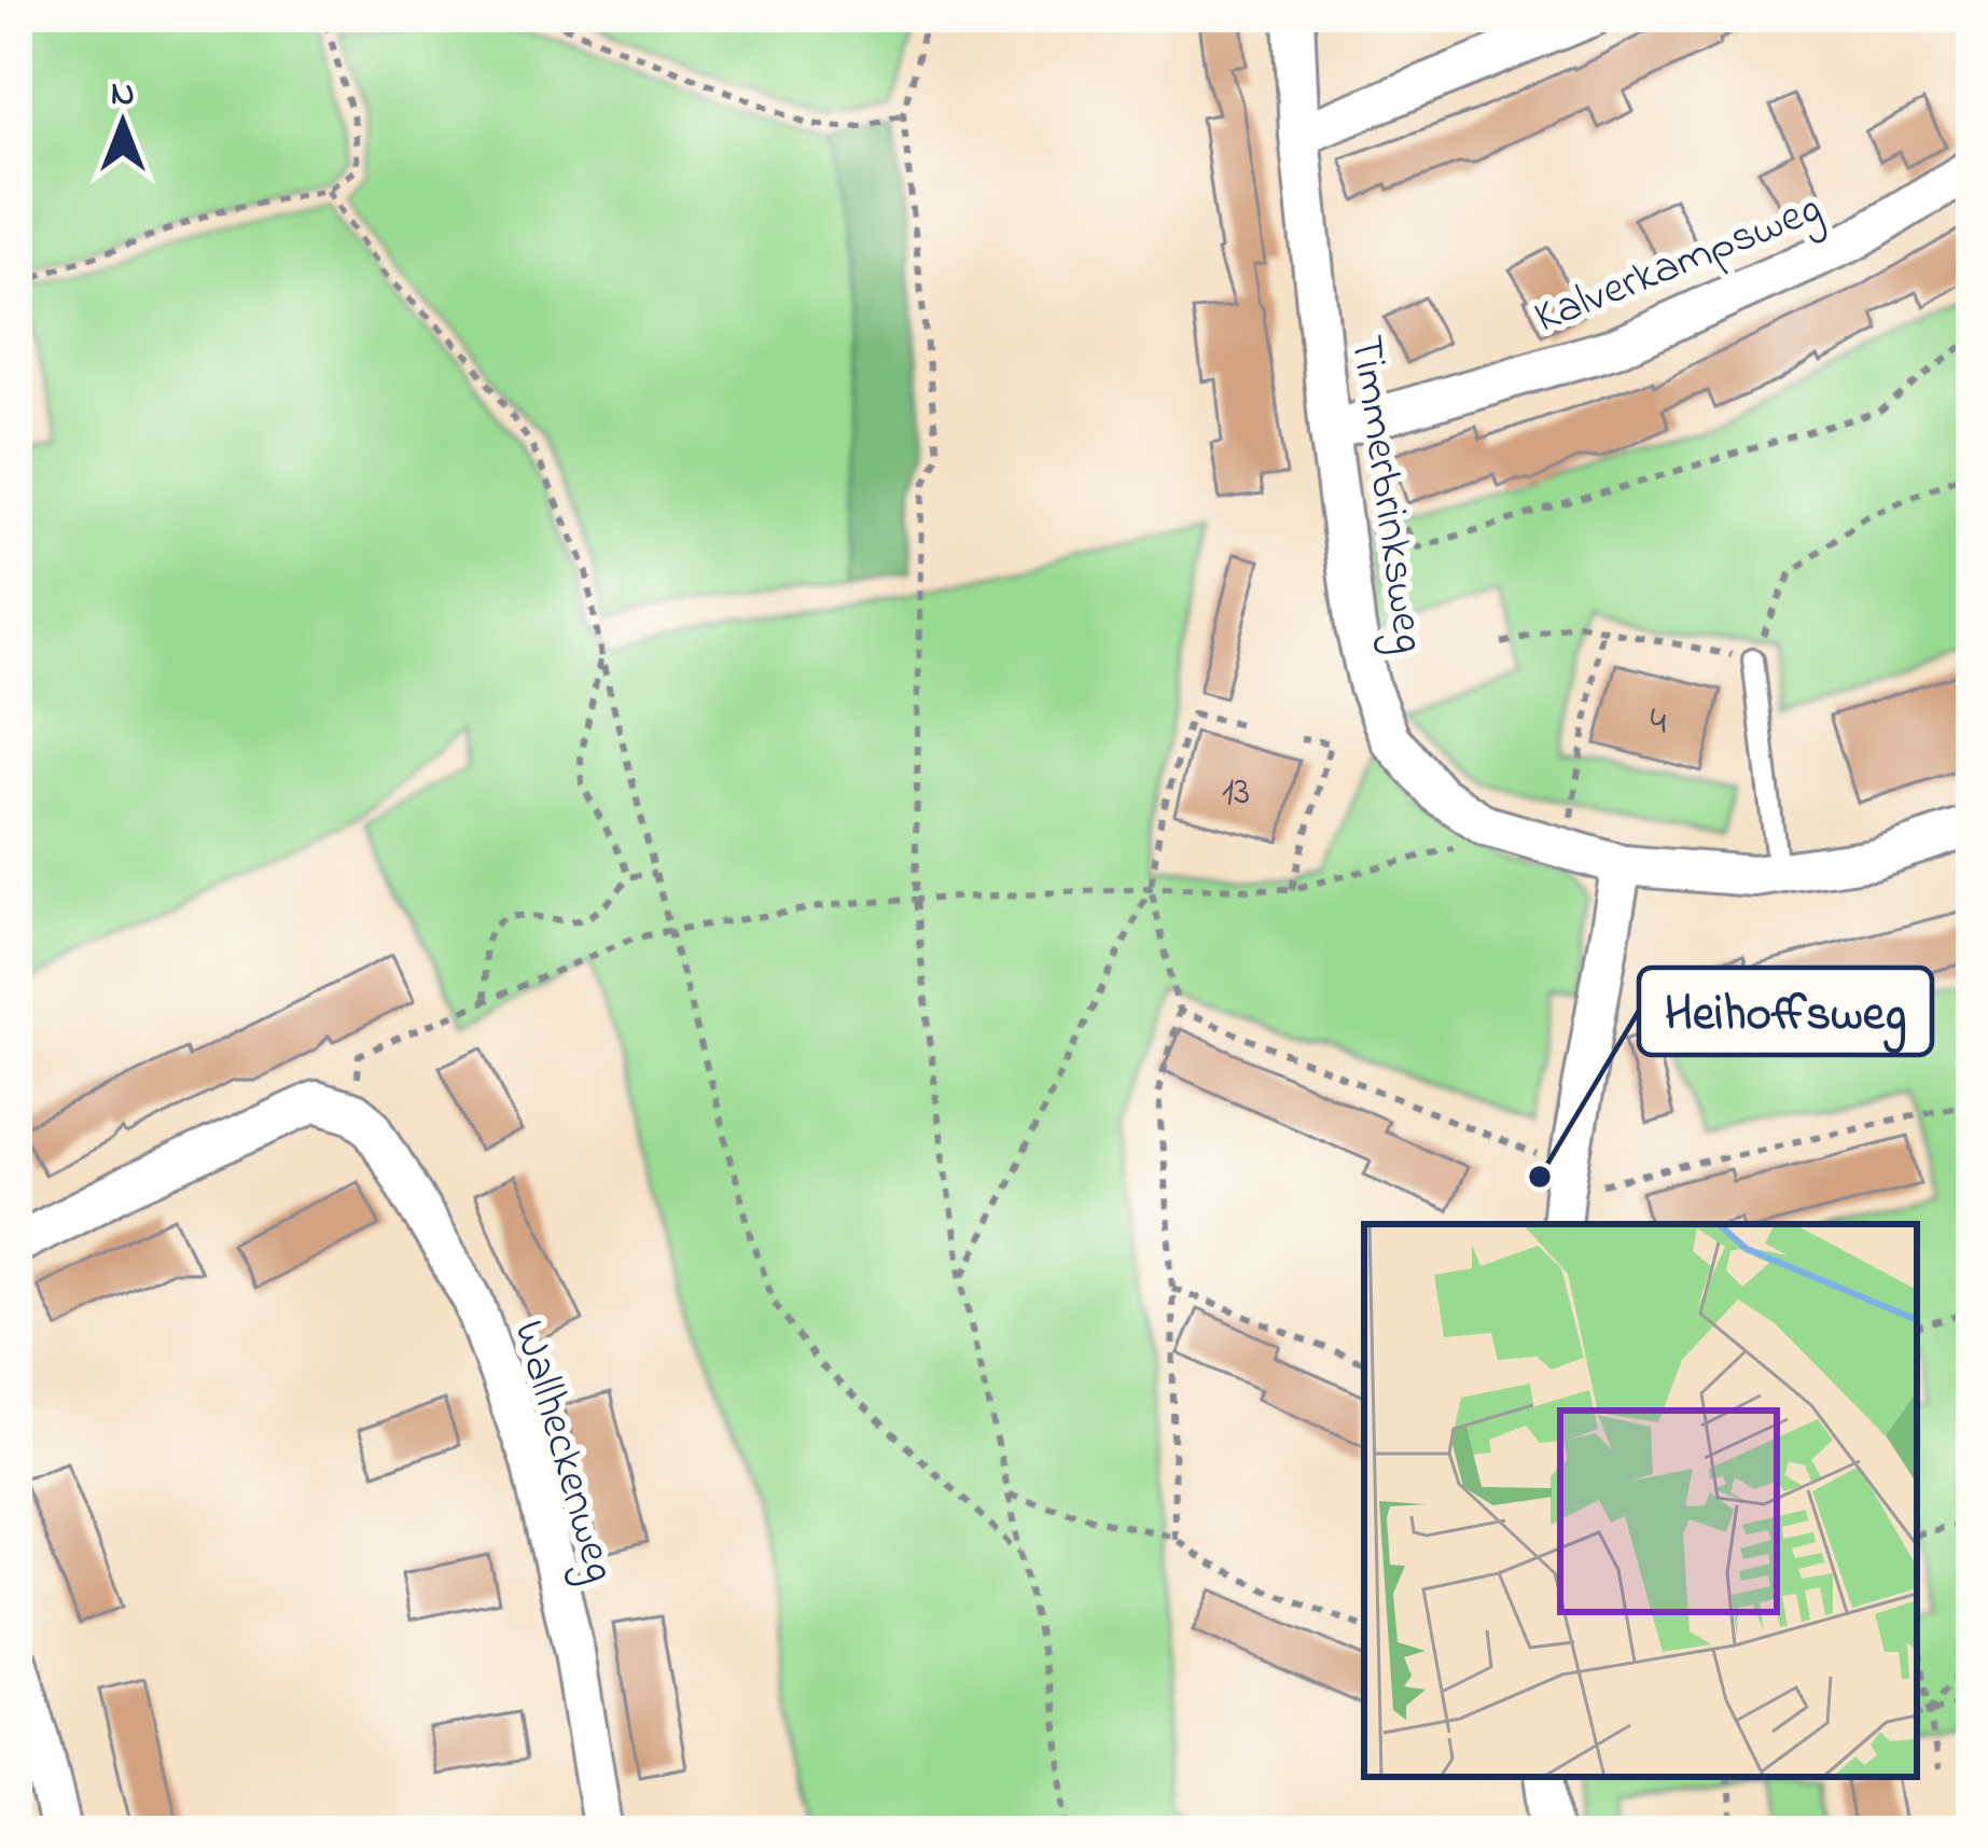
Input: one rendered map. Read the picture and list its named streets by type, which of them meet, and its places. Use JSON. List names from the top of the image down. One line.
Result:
{"streets":{"street":["Kalverkampsweg","Timmerbrinksweg","Wallheckenweg"]},"crossings":[["Kalverkampsweg","Timmerbrinksweg"]],"places":["Heihoffsweg"],"house_numbers":["4","13"],"north":"top"}
